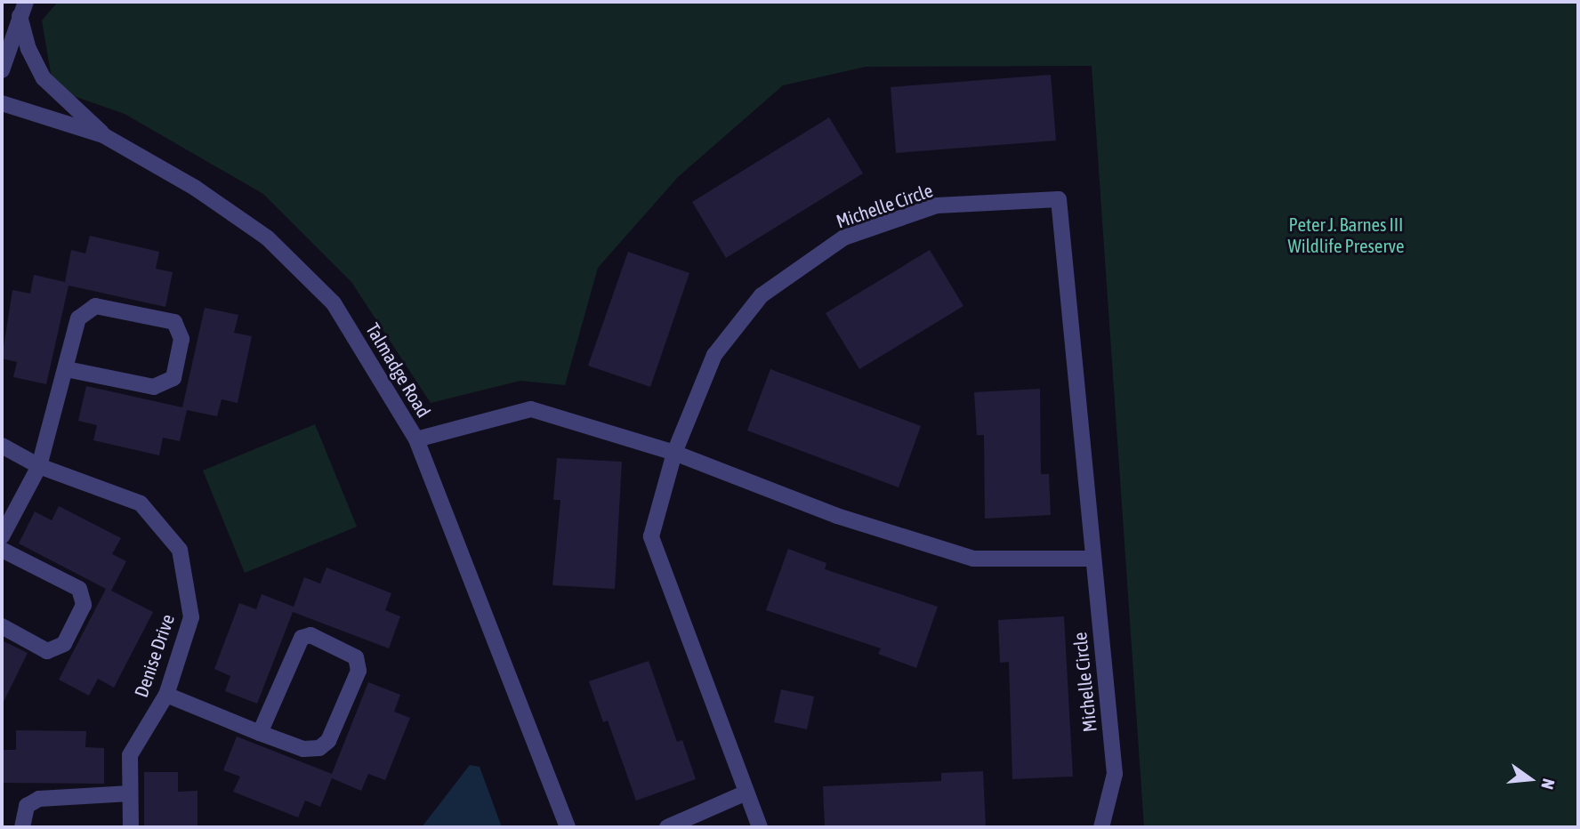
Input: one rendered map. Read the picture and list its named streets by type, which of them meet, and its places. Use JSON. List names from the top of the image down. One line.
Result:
{"streets":{"street":["Michelle Circle","Talmadge Road","Denise Drive"]},"parks":["Peter J. Barnes III Wildlife Preserve"],"north":"right"}
